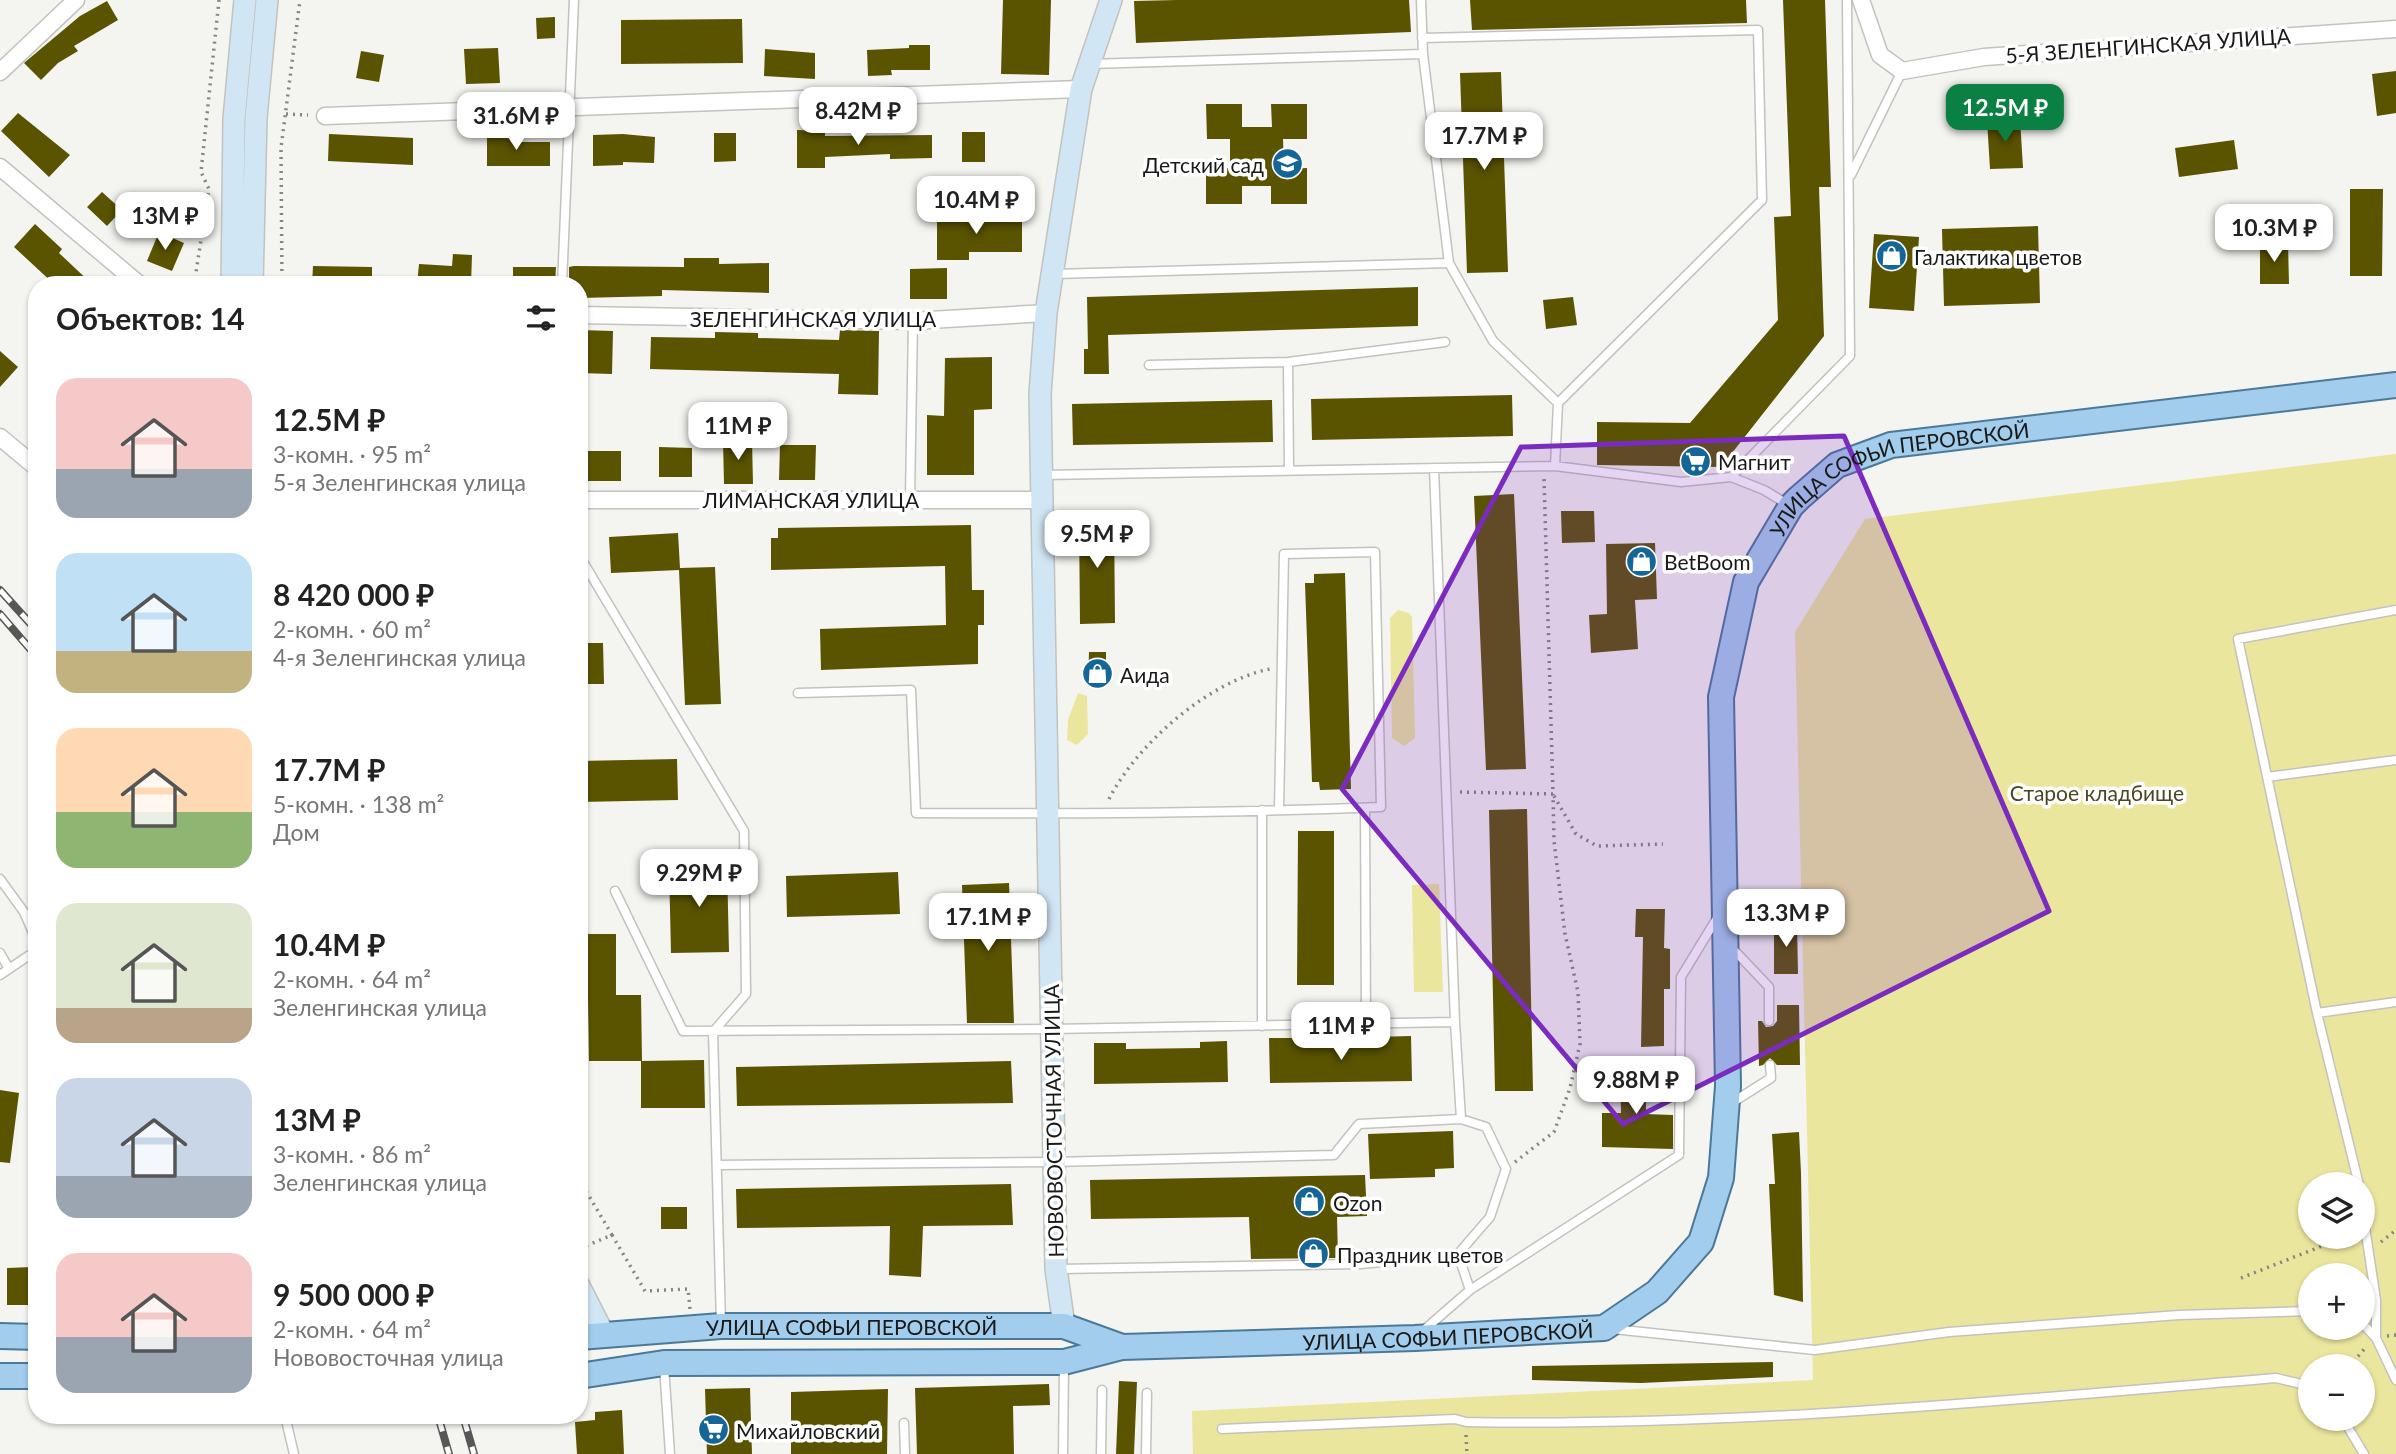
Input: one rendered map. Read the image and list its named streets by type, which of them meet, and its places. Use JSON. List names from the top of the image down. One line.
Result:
{"streets":{"main road":["УЛИЦА СОФЬИ ПЕРОВСКОЙ","НОВОВОСТОЧНАЯ УЛИЦА"],"street":["5-Я ЗЕЛЕНГИНСКАЯ УЛИЦА","ЗЕЛЕНГИНСКАЯ УЛИЦА","ЛИМАНСКАЯ УЛИЦА"]},"crossings":[["ЗЕЛЕНГИНСКАЯ УЛИЦА","НОВОВОСТОЧНАЯ УЛИЦА"],["УЛИЦА СОФЬИ ПЕРОВСКОЙ","НОВОВОСТОЧНАЯ УЛИЦА"],["ЛИМАНСКАЯ УЛИЦА","НОВОВОСТОЧНАЯ УЛИЦА"]],"parks":["Старое кладбище"],"places":{"school or university":["Детский сад"],"shop":["Галактика цветов","BetBoom","Аида","Ozon","Праздник цветов"],"supermarket":["Магнит","Михайловский"]},"page":{"price":["12.5M ₽","8.42M ₽","31.6M ₽","17.7M ₽","10.4M ₽","13M ₽","10.3M ₽","11M ₽","9.5M ₽","9.29M ₽","13.3M ₽","17.1M ₽","11M ₽","9.88M ₽"],"heading":"Объектов: 14","list":[{"name":"12.5M ₽","note":"3-комн. · 95 m² · 5-я Зеленгинская улица"},{"name":"8 420 000 ₽","note":"2-комн. · 60 m² · 4-я Зеленгинская улица"},{"name":"17.7M ₽","note":"5-комн. · 138 m² · Дом"},{"name":"10.4M ₽","note":"2-комн. · 64 m² · Зеленгинская улица"},{"name":"13M ₽","note":"3-комн. · 86 m² · Зеленгинская улица"},{"name":"9 500 000 ₽","note":"2-комн. · 64 m² · Нововосточная улица"}],"map_buttons":["+","−"]}}
